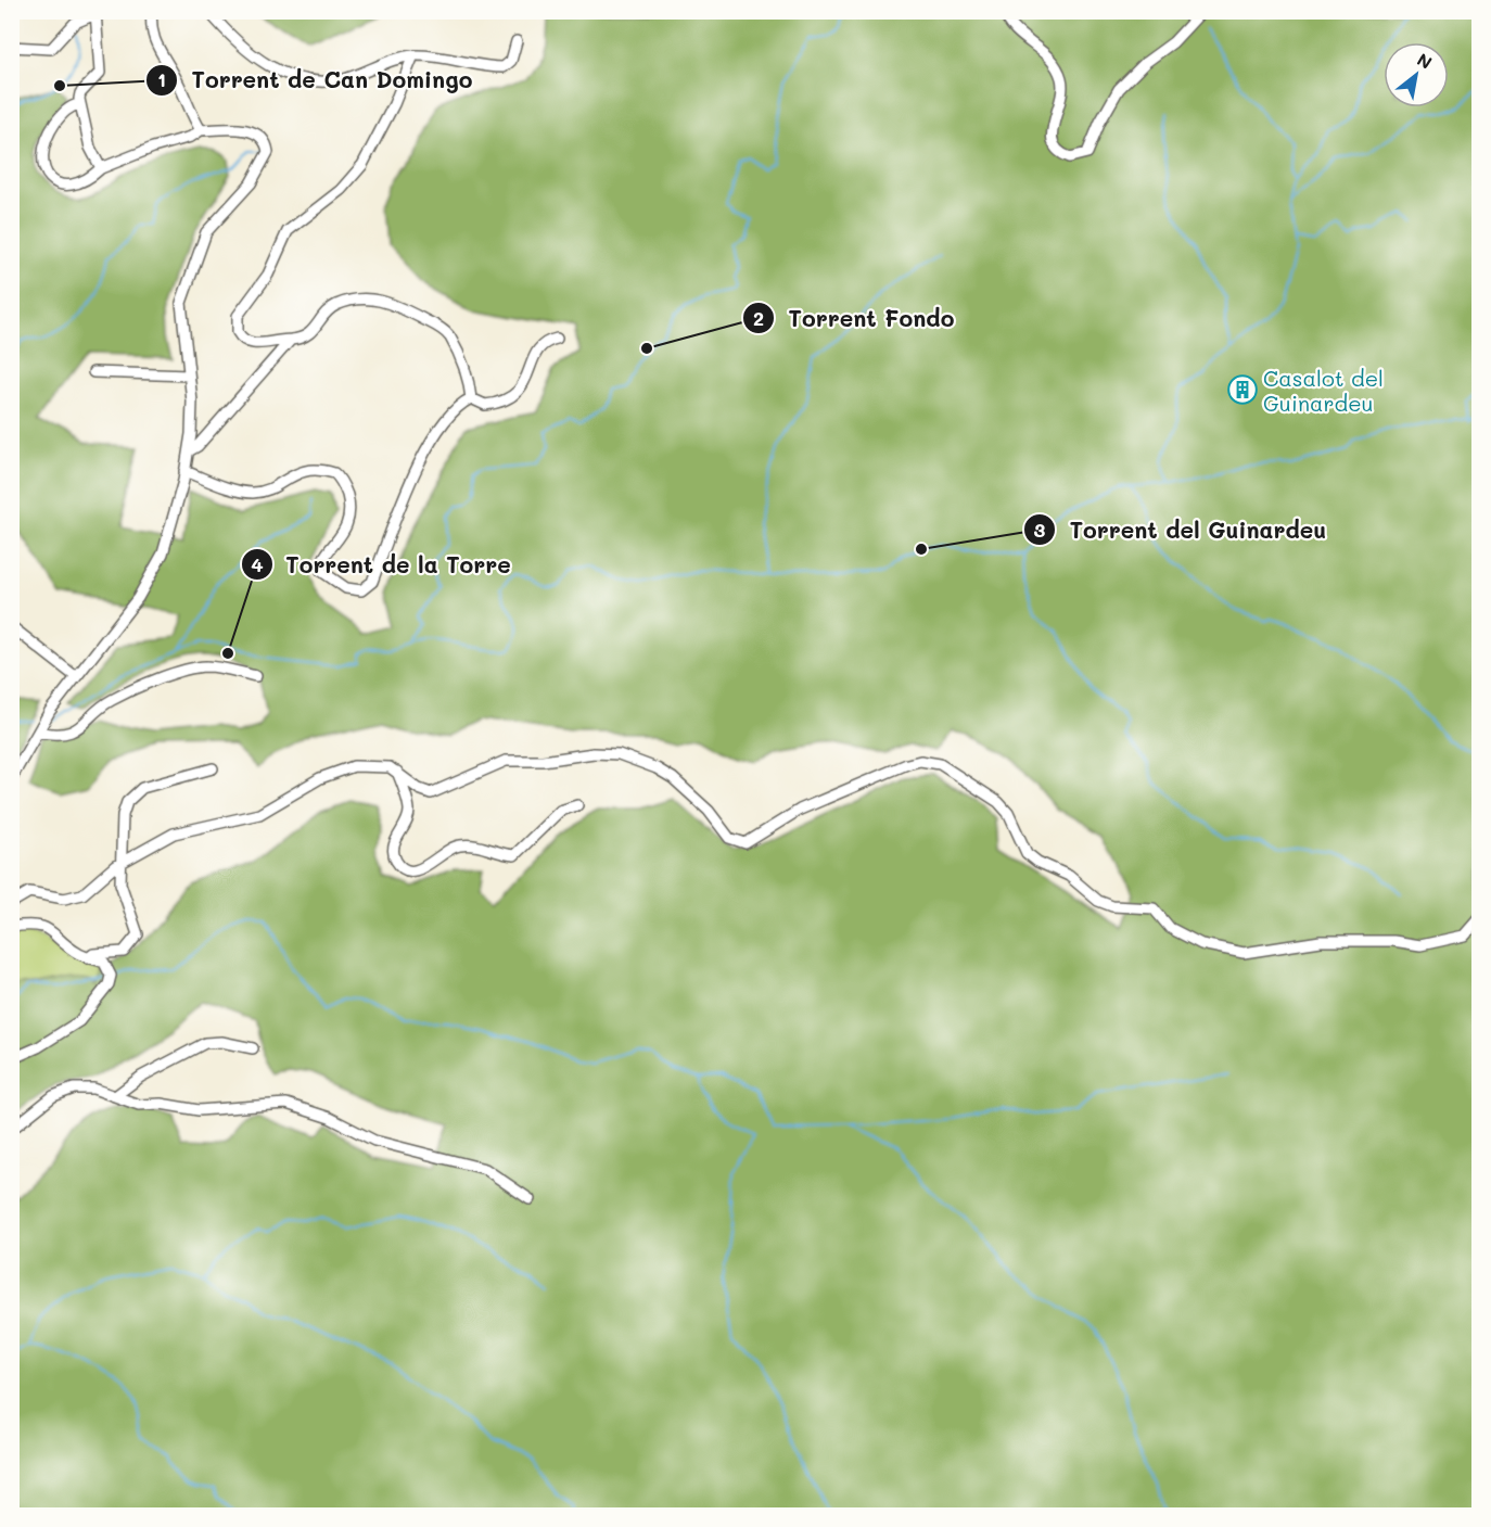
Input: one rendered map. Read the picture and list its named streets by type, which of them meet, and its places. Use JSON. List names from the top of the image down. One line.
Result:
{"places":{"other":["Torrent de Can Domingo","Torrent Fondo","Torrent del Guinardeu","Torrent de la Torre"],"building":["Casalot del Guinardeu"]},"north":"top right"}
